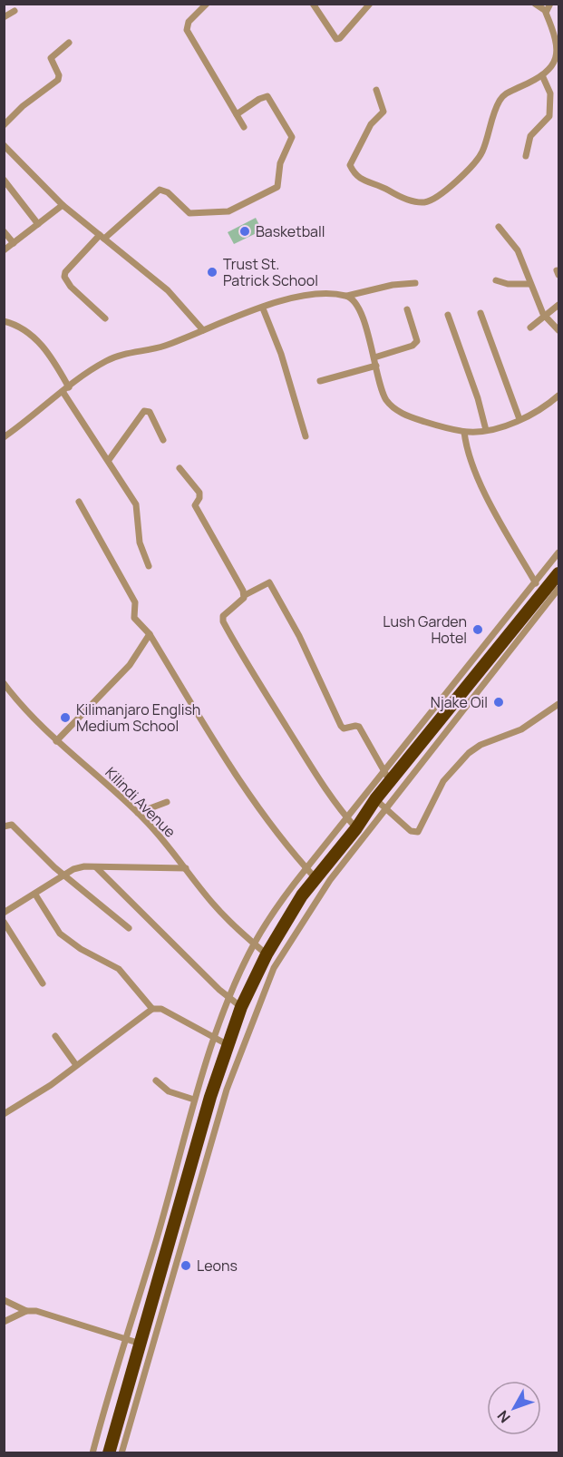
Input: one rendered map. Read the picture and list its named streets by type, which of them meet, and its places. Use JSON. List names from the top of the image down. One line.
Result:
{"streets":{"street":["Kilindi Avenue"]},"places":["Basketball","Trust St. Patrick School","Lush Garden Hotel","Njake Oil","Kilimanjaro English Medium School","Leons"],"north":"bottom left"}
